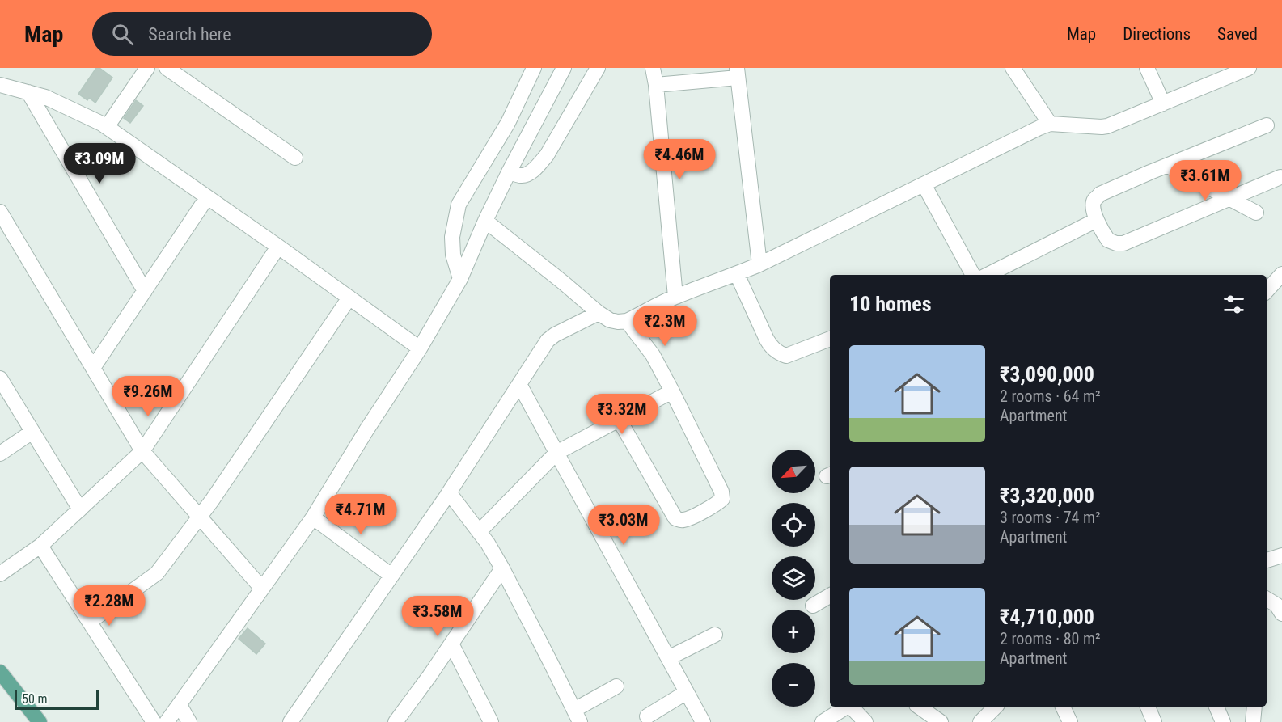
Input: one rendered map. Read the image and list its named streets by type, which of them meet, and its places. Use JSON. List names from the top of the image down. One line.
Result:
{"scale_bar":"50 m","north":"bottom left","page":{"header":"Map","search":"Search here","nav":["Map","Directions","Saved"],"price":["₹4.46M","₹3.09M","₹3.61M","₹2.3M","₹9.26M","₹3.32M","₹4.71M","₹3.03M","₹2.28M","₹3.58M"],"heading":"10 homes","list":[{"name":"₹3,090,000","note":"2 rooms · 64 m² · Apartment"},{"name":"₹3,320,000","note":"3 rooms · 74 m² · Apartment"},{"name":"₹4,710,000","note":"2 rooms · 80 m² · Apartment"}],"map_buttons":["+","−"],"scale":"50 m"}}
